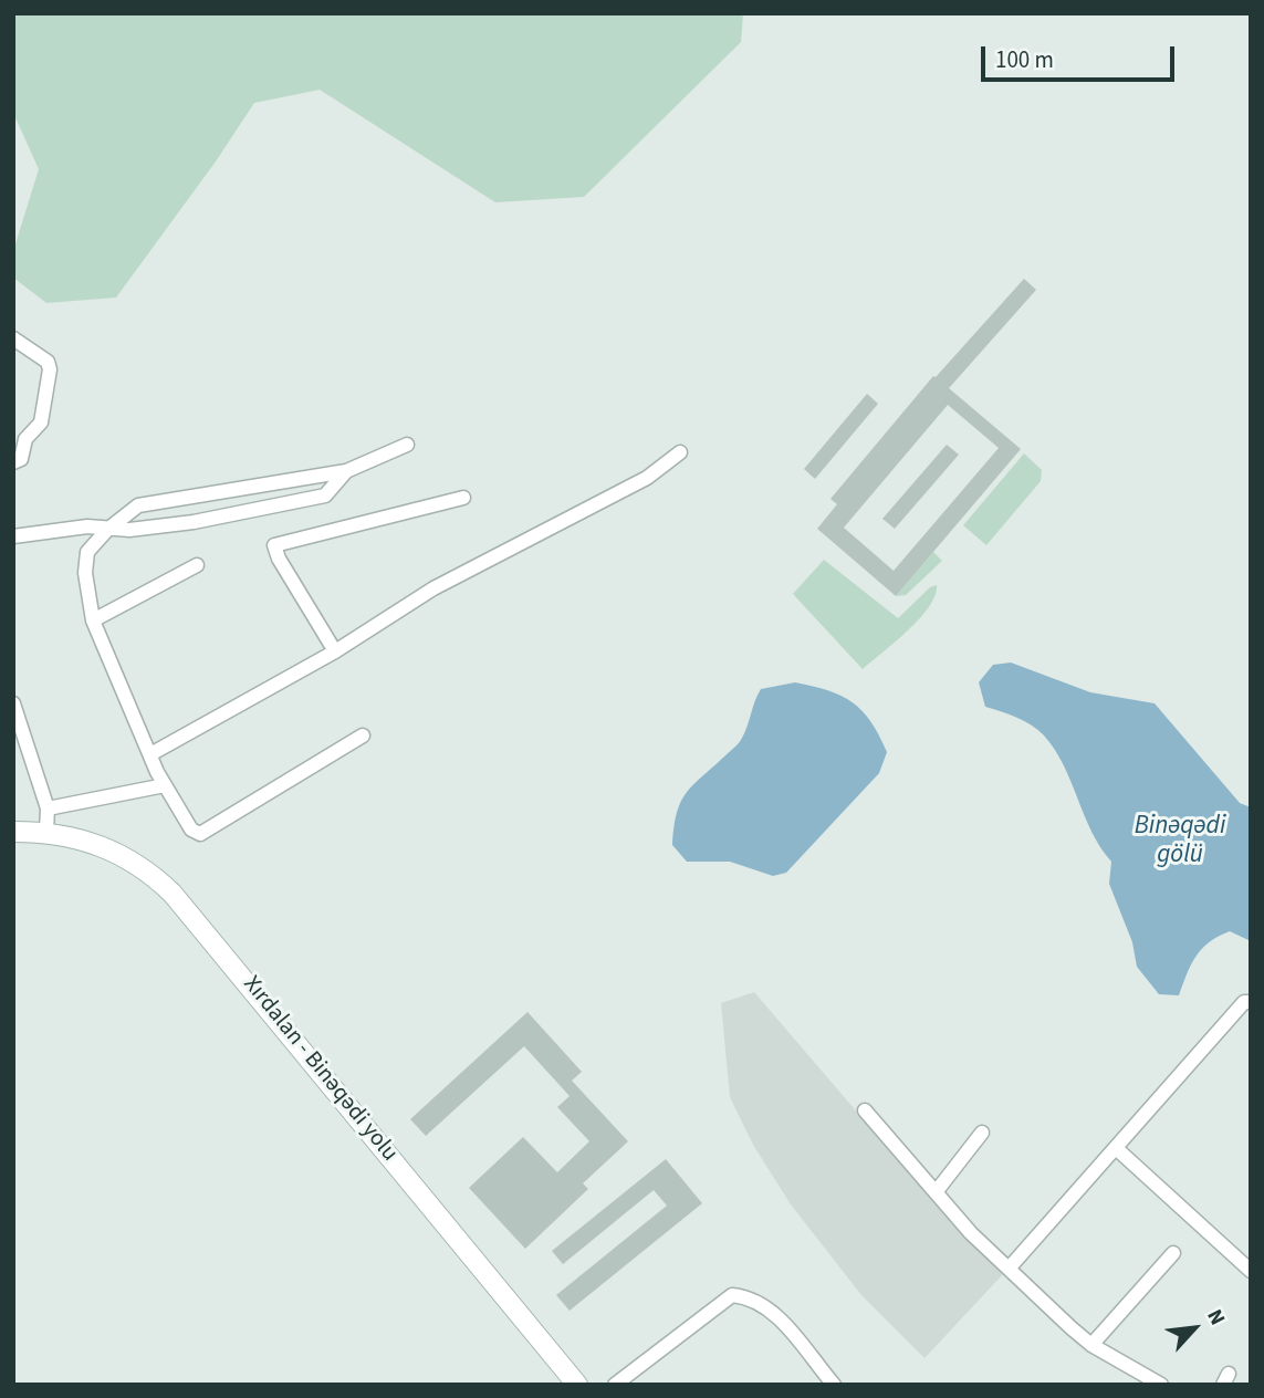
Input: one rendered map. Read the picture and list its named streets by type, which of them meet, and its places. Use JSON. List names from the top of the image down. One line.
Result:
{"streets":{"main road":["Xırdalan - Binəqədi yolu"]},"water":["Binəqədi gölü"],"scale_bar":"100 m","north":"top right"}
